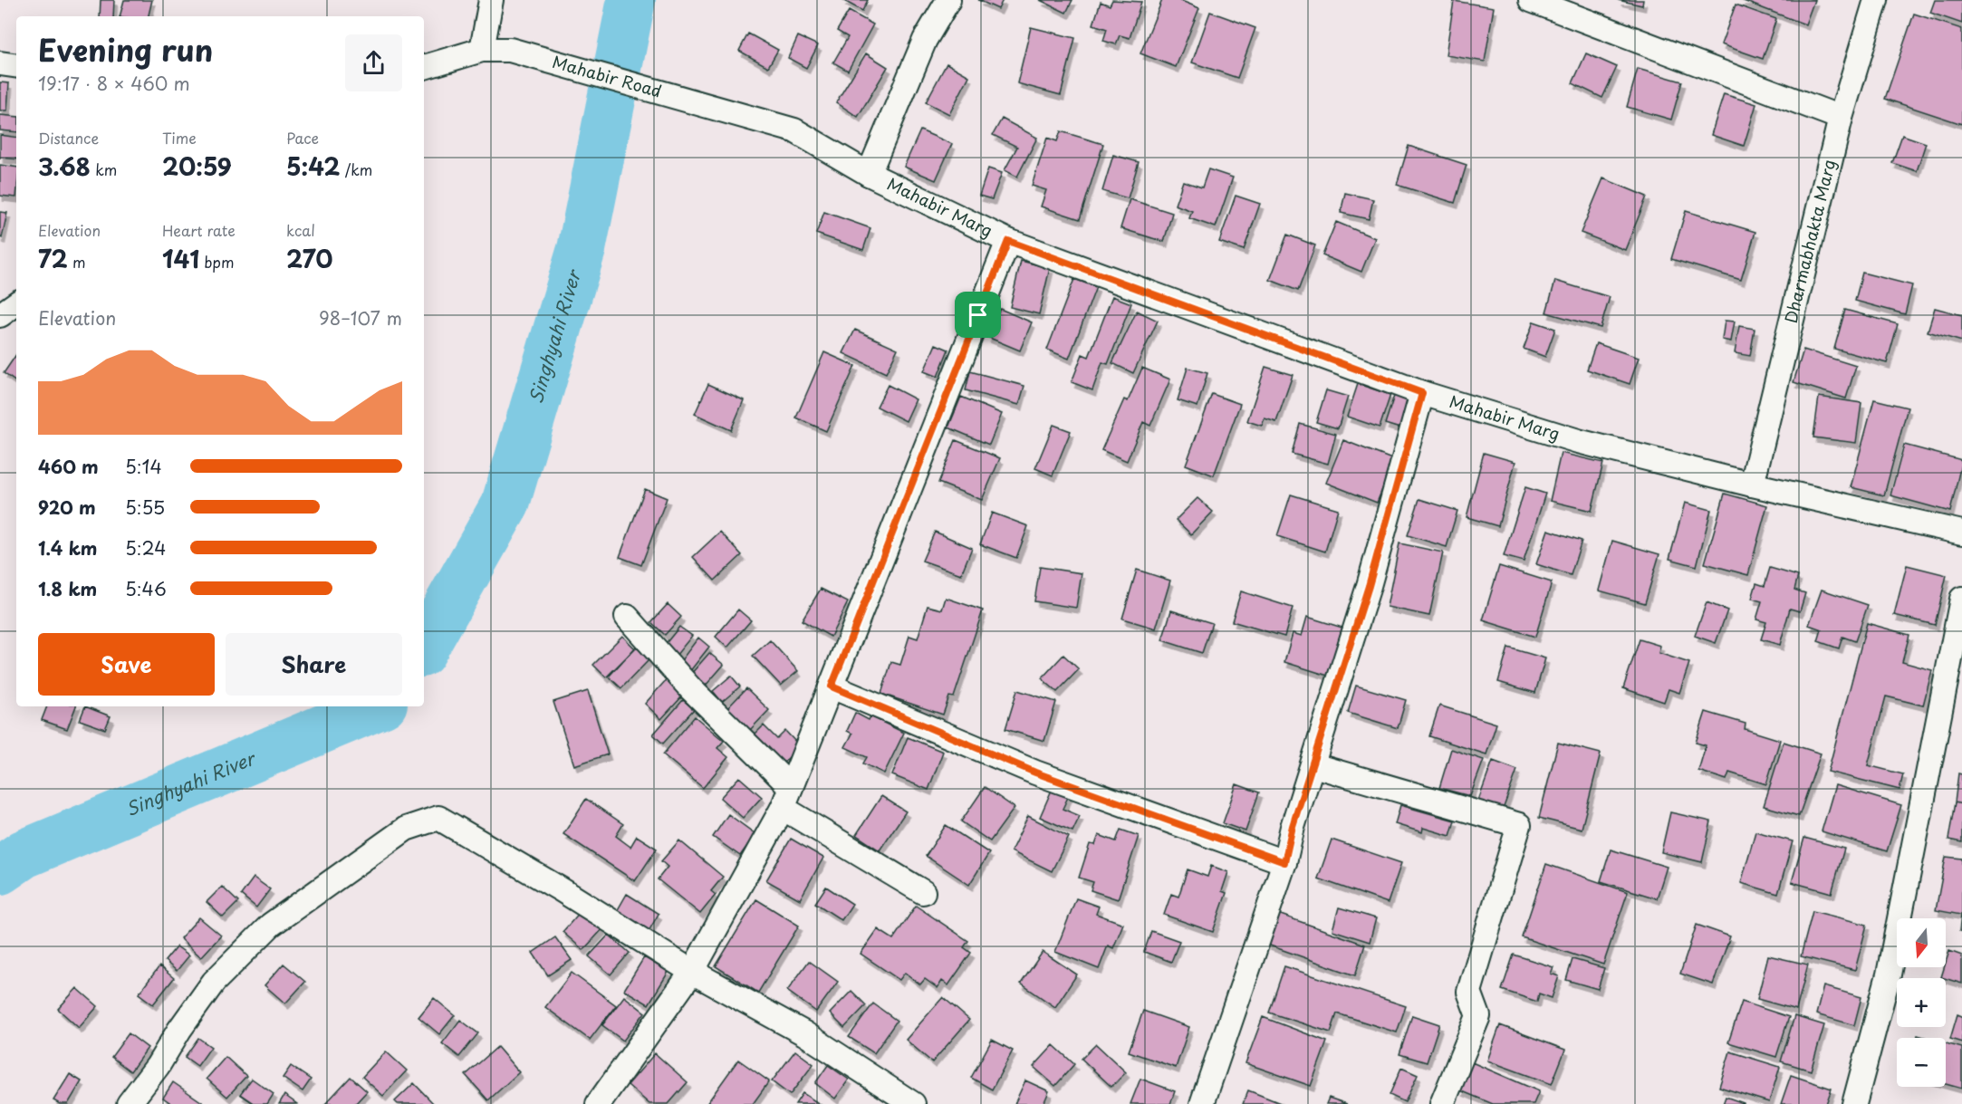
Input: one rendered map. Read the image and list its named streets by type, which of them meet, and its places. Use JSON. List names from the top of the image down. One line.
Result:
{"streets":{"street":["Mahabir Road","Mahabir Marg","Dharmabhakta Marg"]},"crossings":[["Mahabir Road","Mahabir Marg"],["Mahabir Marg","Dharmabhakta Marg"]],"water":["Singhyahi River"],"north":"bottom","page":{"heading":["Evening run","19:17 · 8 × 460 m"],"stats":[["Distance","3.68 km"],["Time","20:59"],["Pace","5:42 /km"],["Elevation","72 m"],["Heart rate","141 bpm"],["kcal","270"]],"chart":["Elevation","98–107 m"],"list":[{"name":"460 m","note":"5:14"},{"name":"920 m","note":"5:55"},{"name":"1.4 km","note":"5:24"},{"name":"1.8 km","note":"5:46"}],"buttons":["Save","Share"],"map_buttons":["+","−"]}}
